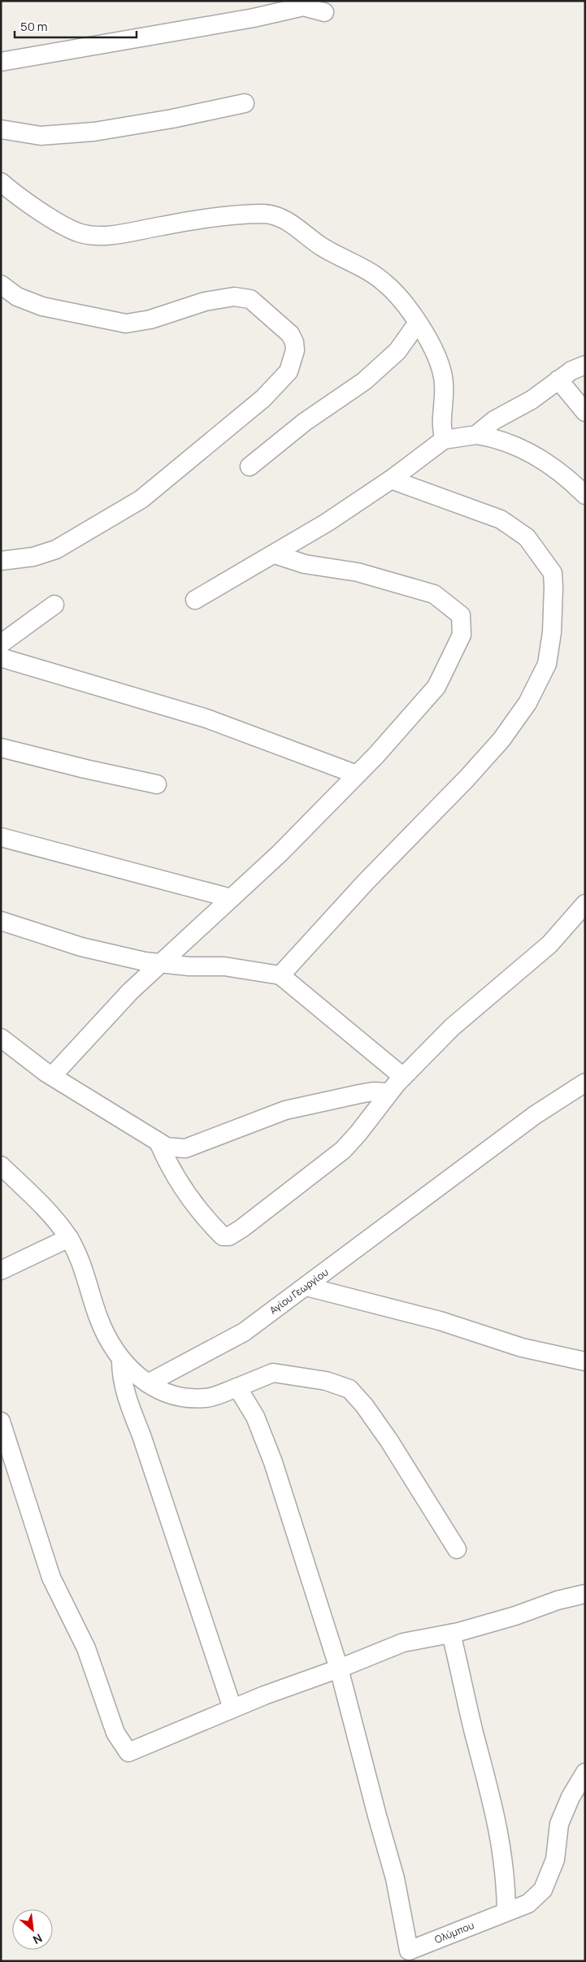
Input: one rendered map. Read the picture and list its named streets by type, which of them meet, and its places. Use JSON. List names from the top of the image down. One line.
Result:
{"streets":{"street":["Αγίου Γεωργίου","Ολύμπου"]},"scale_bar":"50 m","north":"bottom right"}
